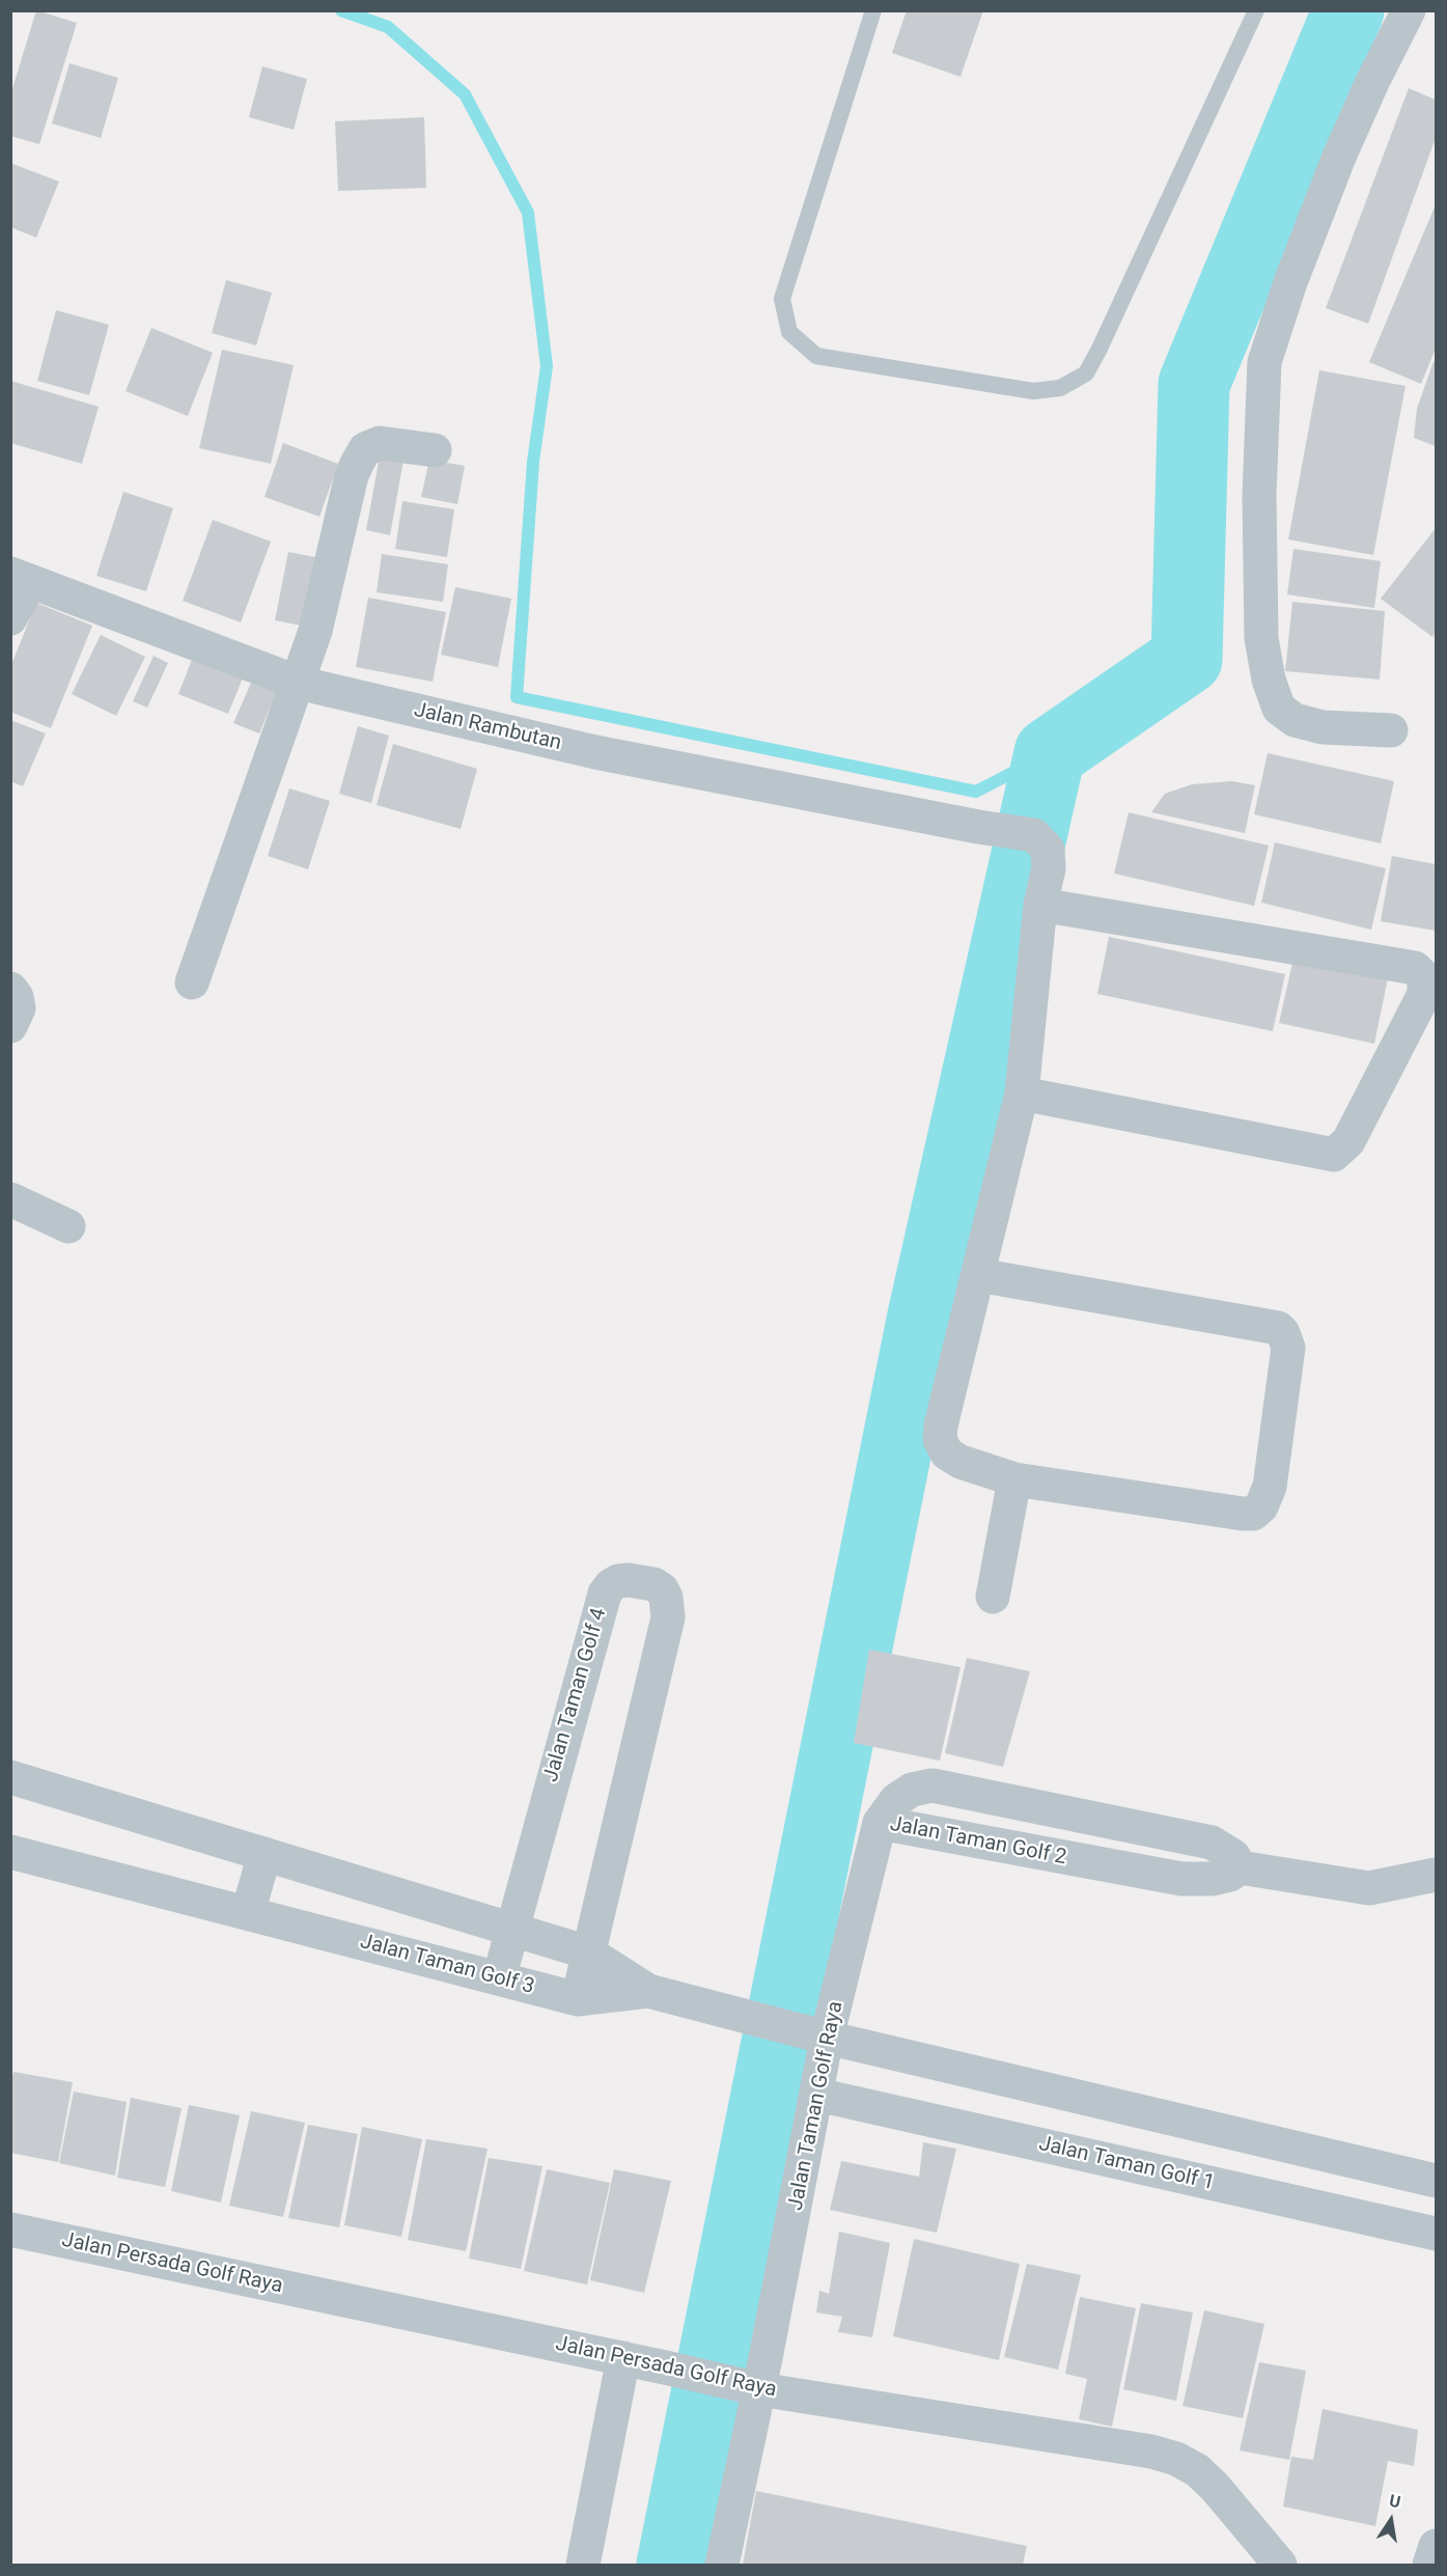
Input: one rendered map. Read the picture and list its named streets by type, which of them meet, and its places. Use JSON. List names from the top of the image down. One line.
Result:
{"streets":{"street":["Jalan Rambutan","Jalan Taman Golf 4","Jalan Taman Golf 2","Jalan Taman Golf 3","Jalan Taman Golf Raya","Jalan Taman Golf 1","Jalan Persada Golf Raya"]},"crossings":[["Jalan Taman Golf 4","Jalan Taman Golf 3"],["Jalan Taman Golf 2","Jalan Taman Golf Raya"],["Jalan Taman Golf 3","Jalan Taman Golf Raya"],["Jalan Taman Golf Raya","Jalan Taman Golf 1"],["Jalan Taman Golf Raya","Jalan Persada Golf Raya"]],"north":"top"}
